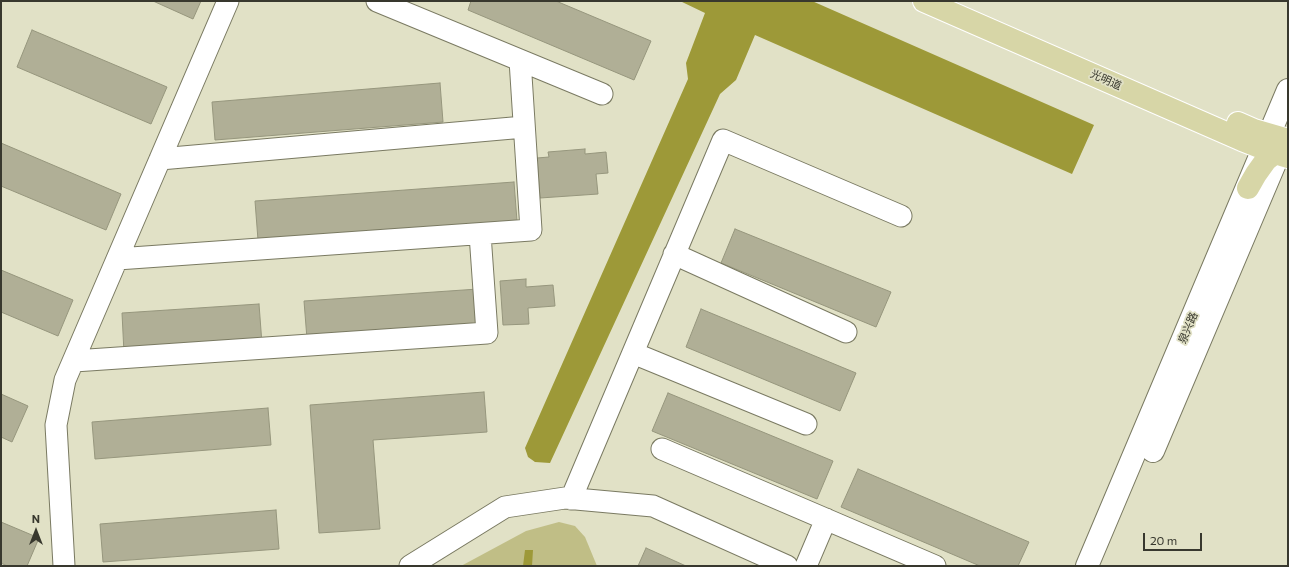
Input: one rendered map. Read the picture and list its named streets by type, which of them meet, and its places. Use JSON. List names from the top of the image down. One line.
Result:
{"streets":{"main road":["光明道"],"street":["泉兴路"]},"crossings":[["光明道","泉兴路"]],"scale_bar":"20 m","north":"top"}
